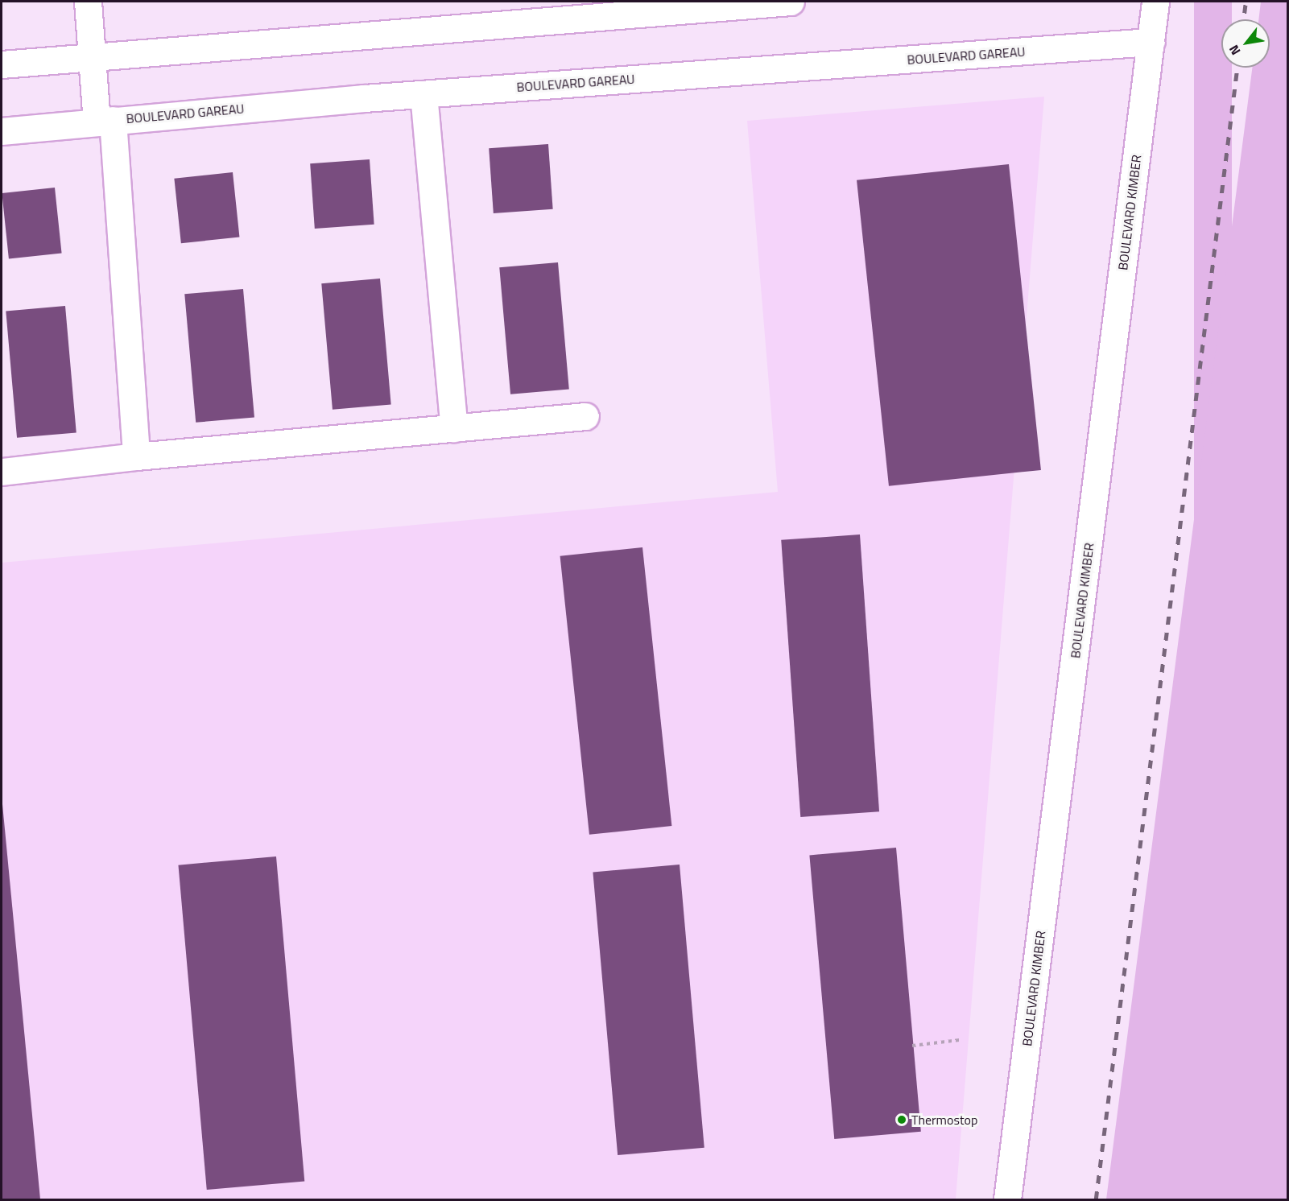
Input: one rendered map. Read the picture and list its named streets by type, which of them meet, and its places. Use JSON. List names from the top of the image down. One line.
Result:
{"streets":{"street":["BOULEVARD GAREAU","BOULEVARD KIMBER"]},"crossings":[["BOULEVARD GAREAU","BOULEVARD KIMBER"]],"places":["Thermostop"],"north":"bottom left"}
